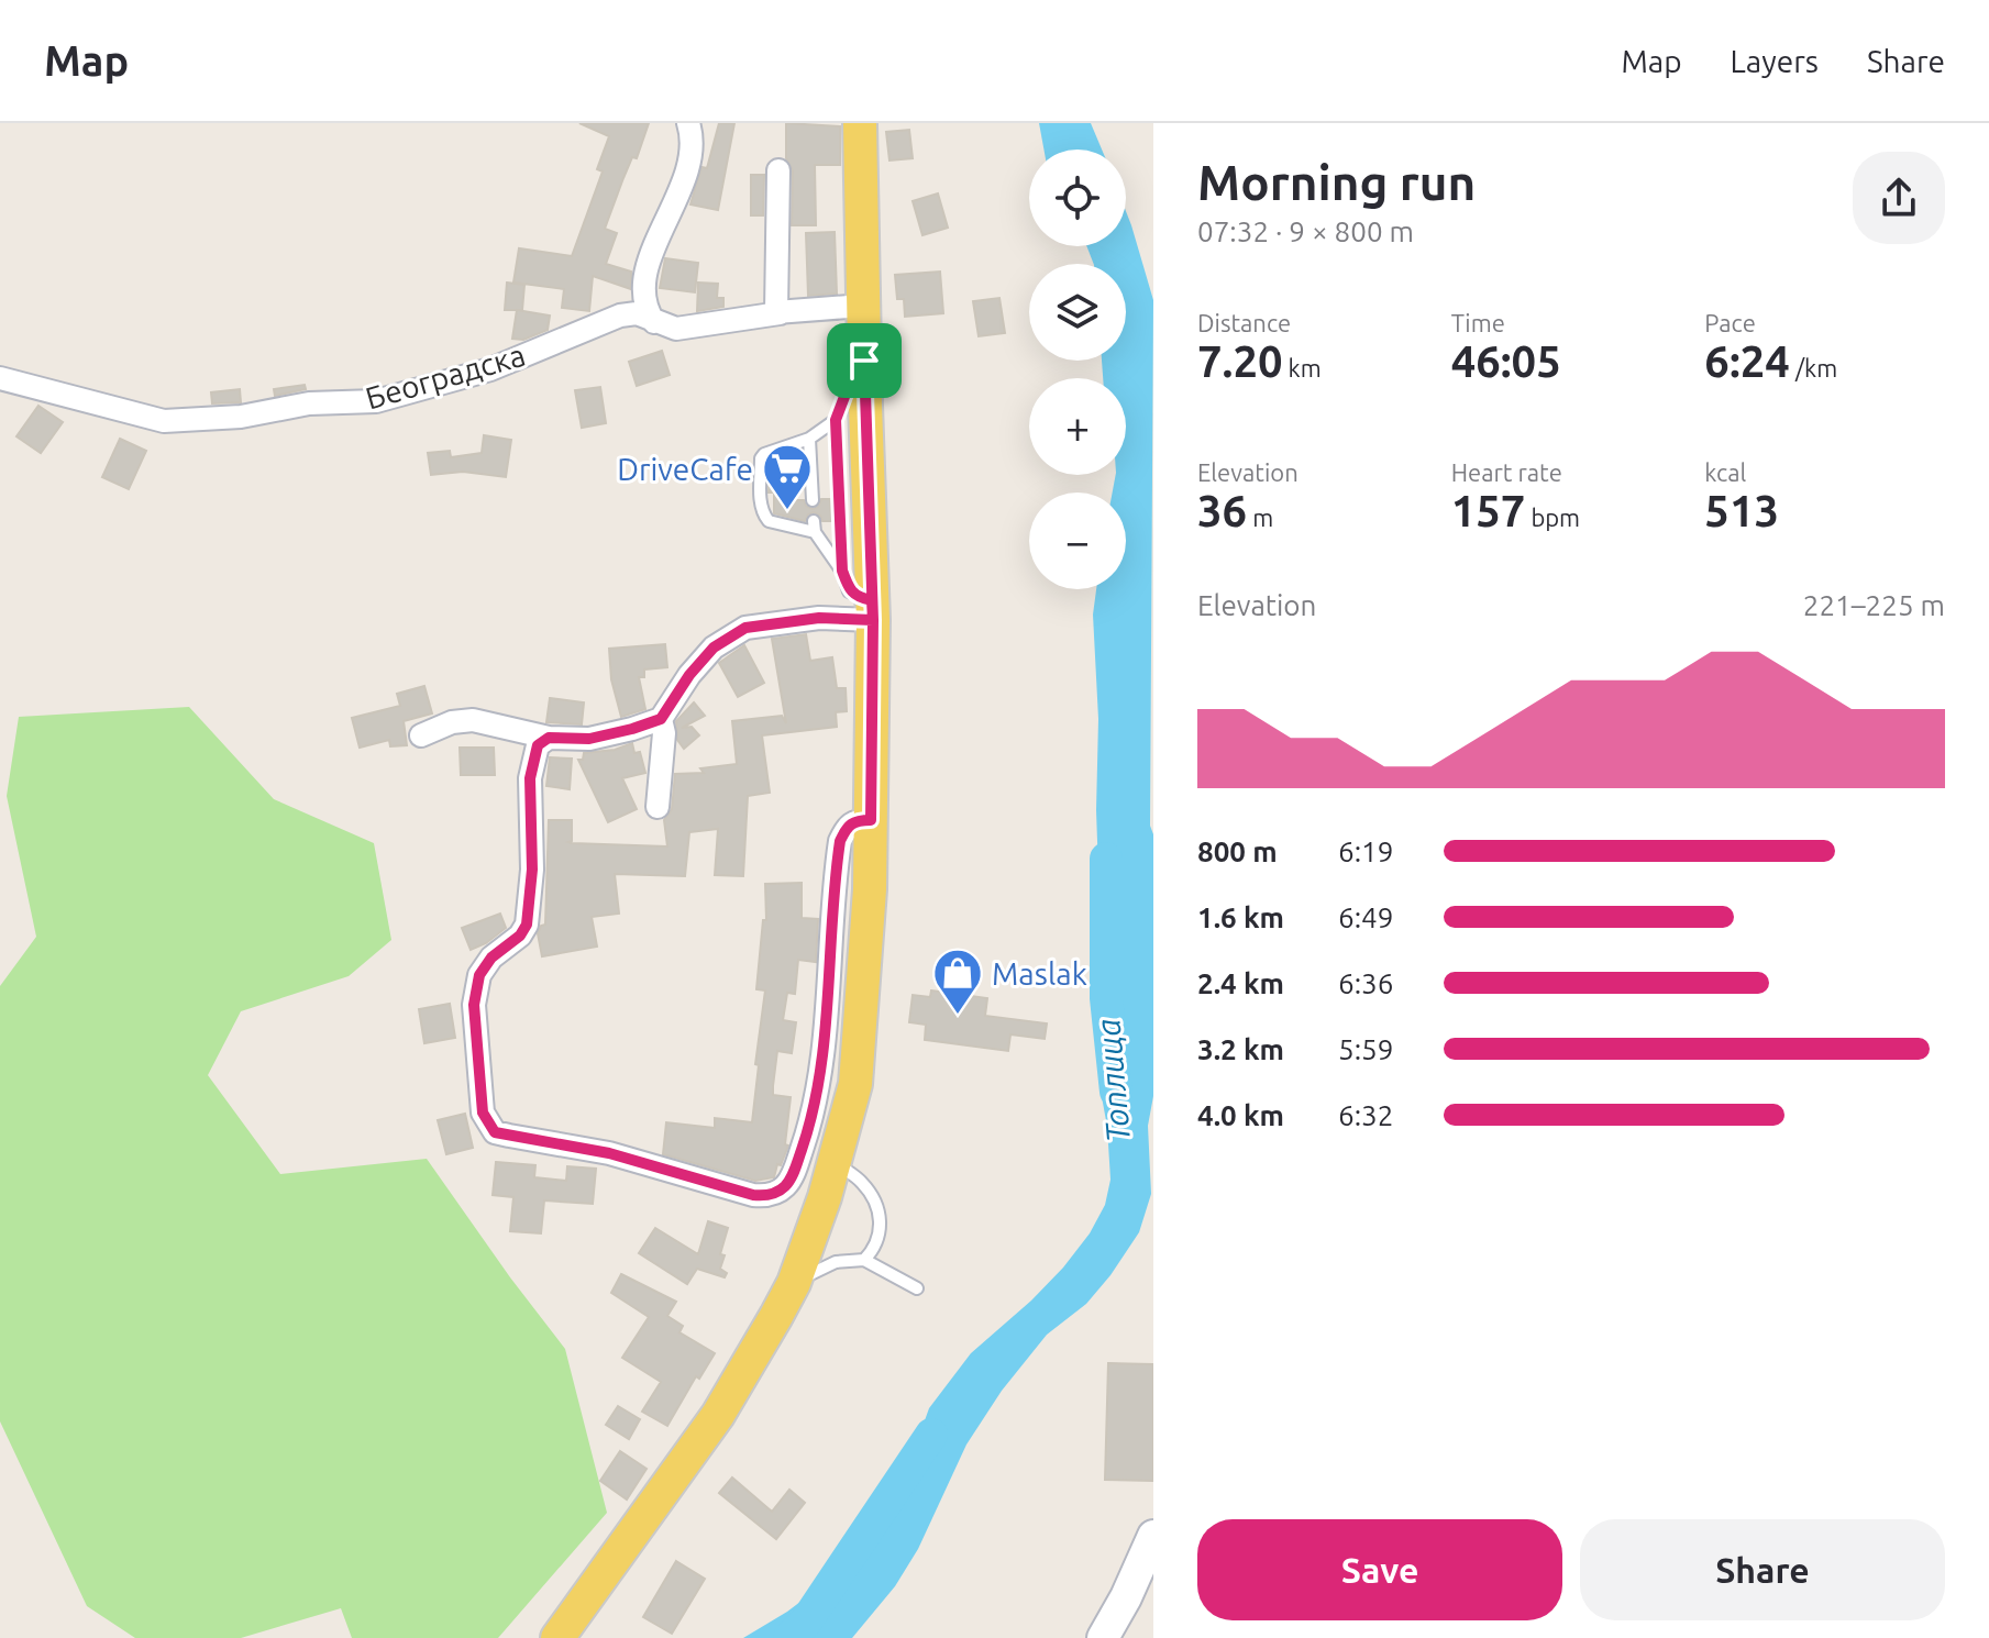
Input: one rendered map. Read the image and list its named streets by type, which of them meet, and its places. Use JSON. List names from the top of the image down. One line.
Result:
{"streets":{"street":["Београдска"]},"water":["Топлица"],"places":{"supermarket":["DriveCafe"],"shop":["Maslak"]},"page":{"header":"Map","nav":["Map","Layers","Share"],"heading":["Morning run","07:32 · 9 × 800 m"],"map_buttons":["+","−"],"stats":[["Distance","7.20 km"],["Time","46:05"],["Pace","6:24 /km"],["Elevation","36 m"],["Heart rate","157 bpm"],["kcal","513"]],"chart":["Elevation","221–225 m"],"list":[{"name":"800 m","note":"6:19"},{"name":"1.6 km","note":"6:49"},{"name":"2.4 km","note":"6:36"},{"name":"3.2 km","note":"5:59"},{"name":"4.0 km","note":"6:32"}],"buttons":["Save","Share"]}}
